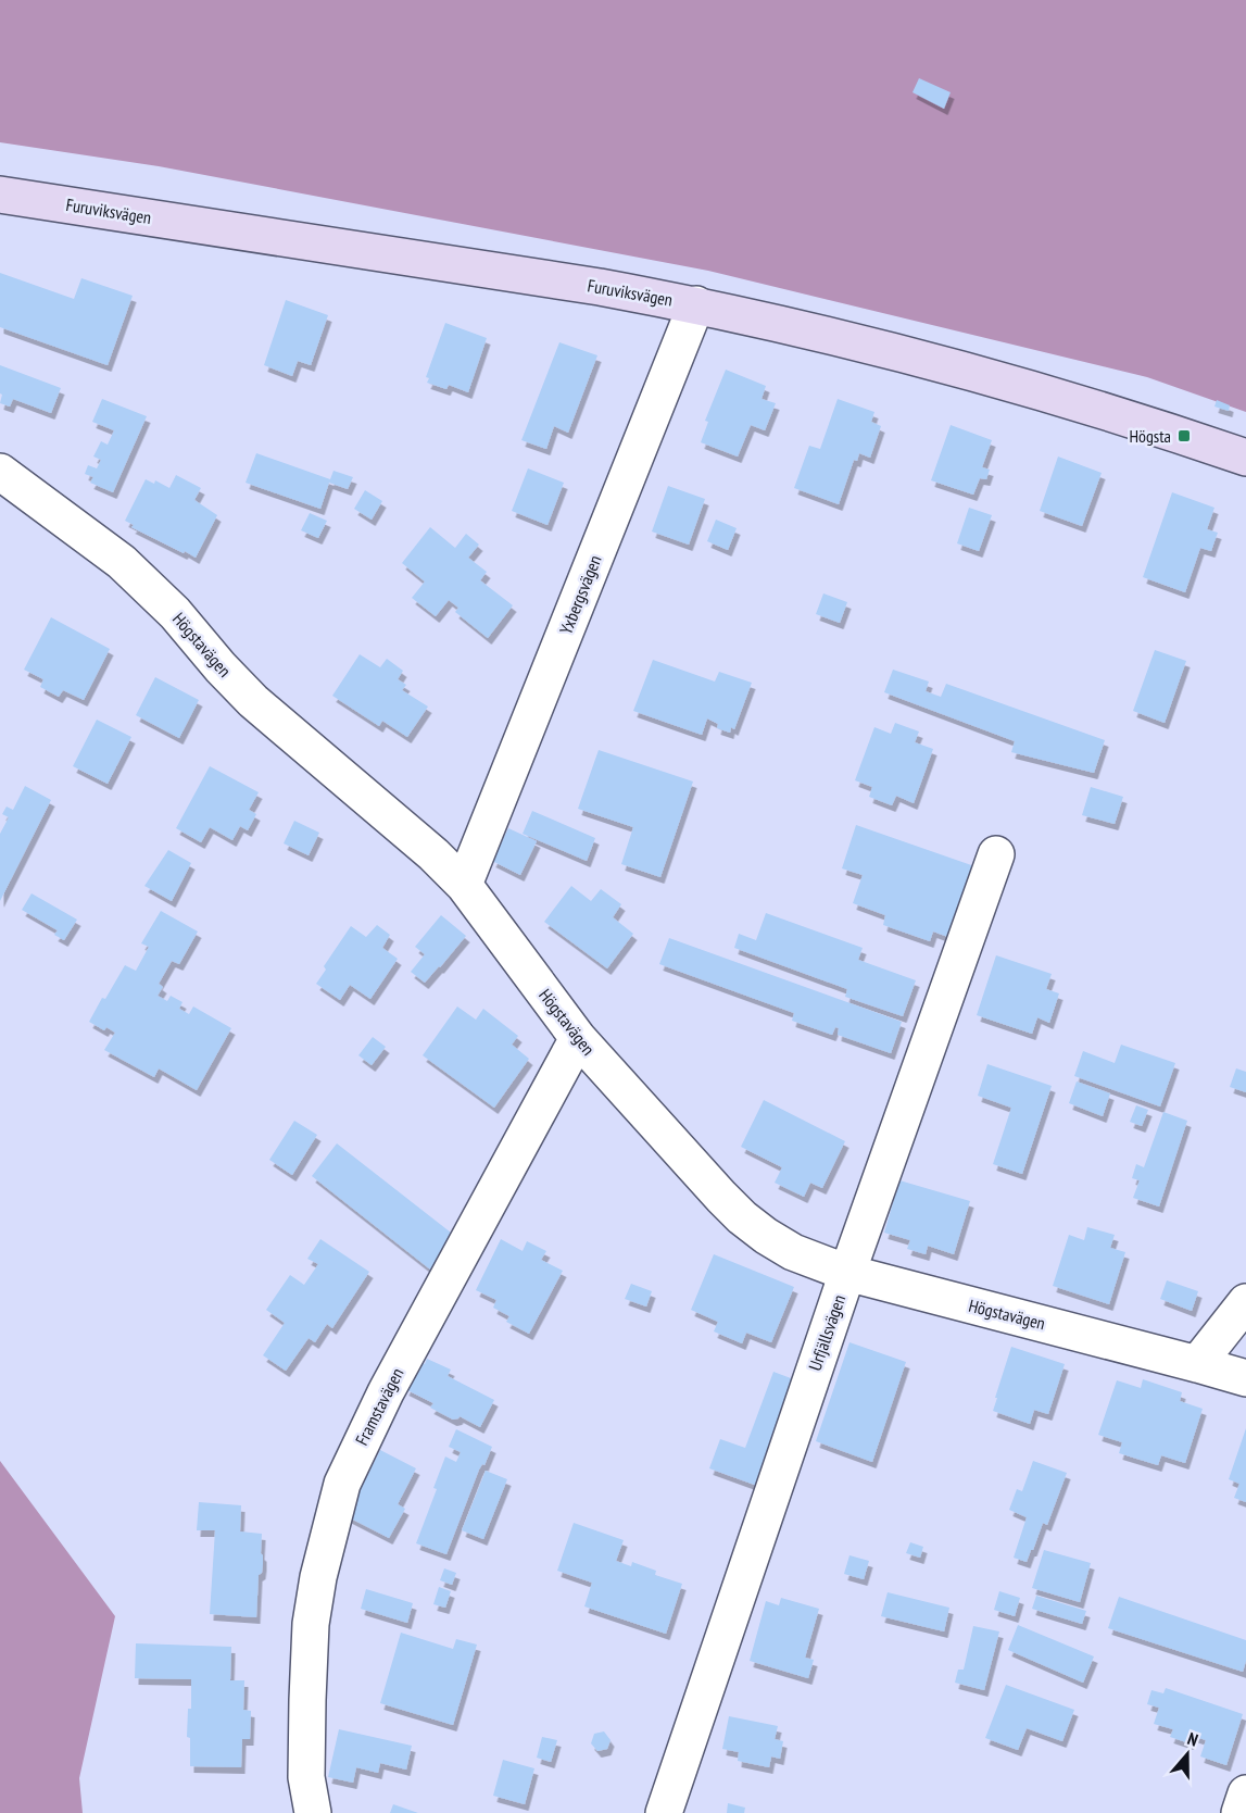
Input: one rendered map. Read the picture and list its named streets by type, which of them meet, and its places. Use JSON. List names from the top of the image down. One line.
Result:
{"streets":{"main road":["Furuviksvägen"],"street":["Yxbergsvägen","Högstavägen","Urfjällsvägen","Framstavägen"]},"crossings":[["Furuviksvägen","Yxbergsvägen"],["Yxbergsvägen","Högstavägen"],["Högstavägen","Urfjällsvägen"],["Högstavägen","Framstavägen"]],"places":{"transit":["Högsta"]},"north":"top"}
